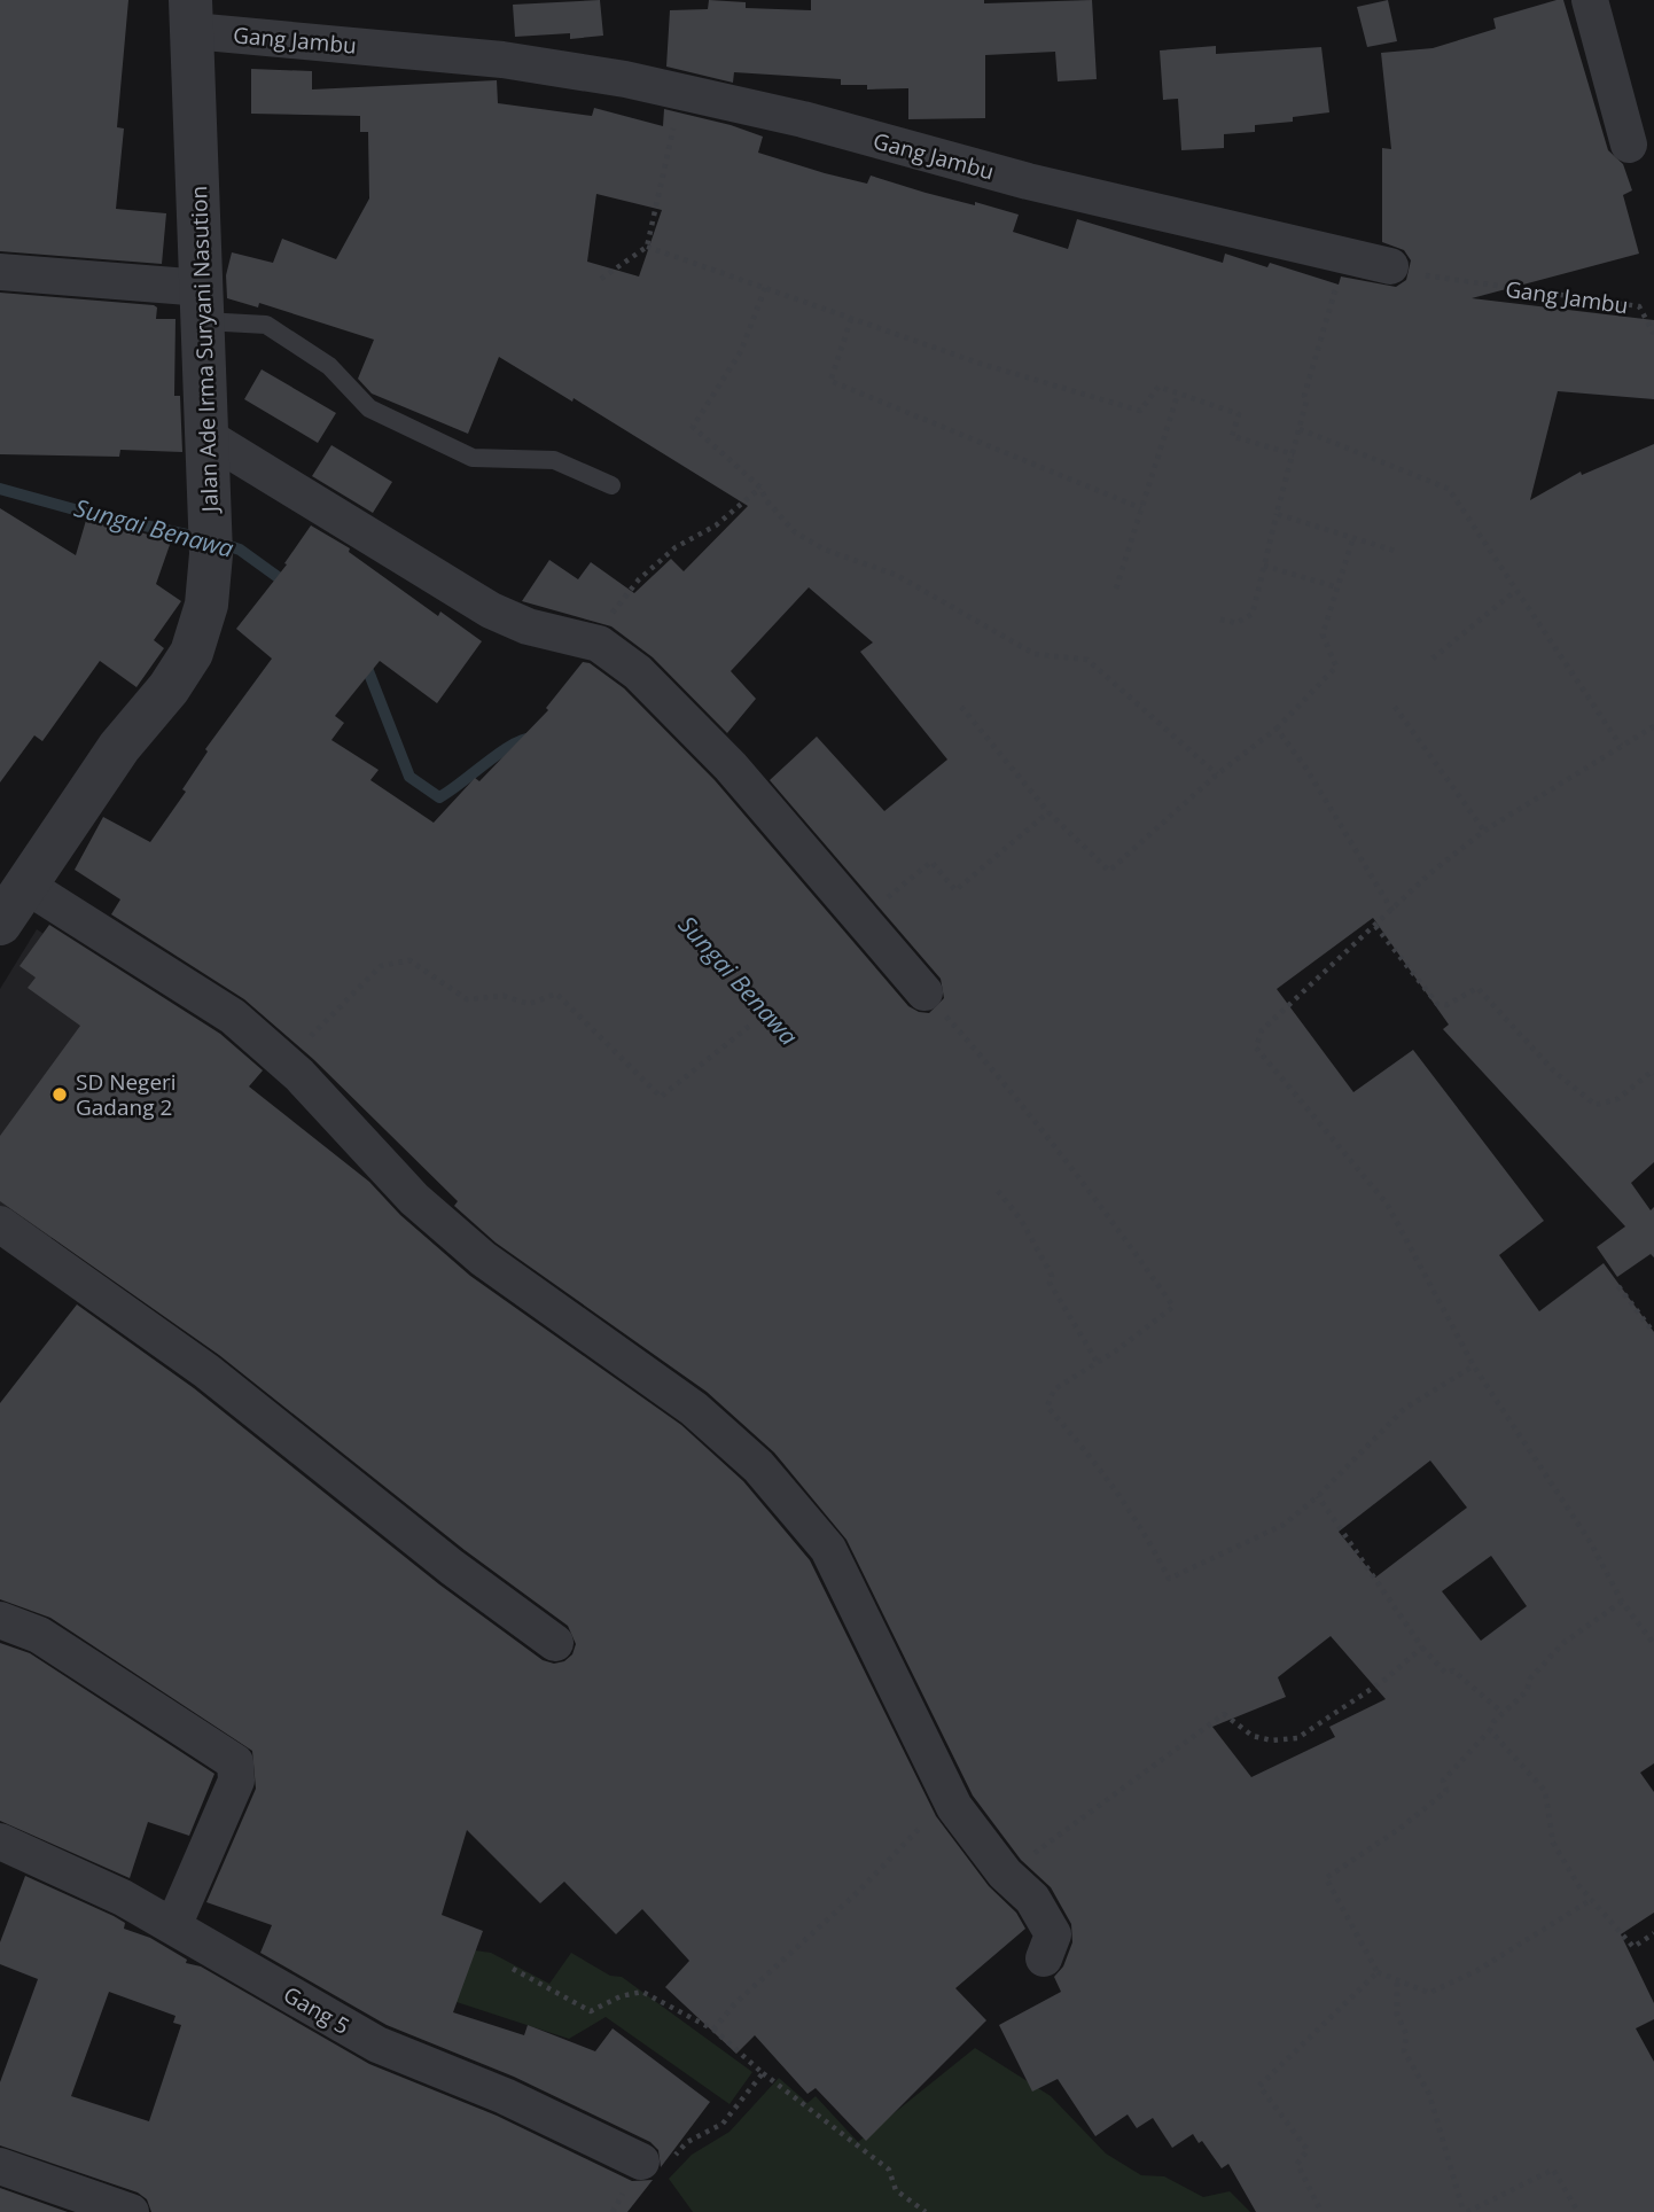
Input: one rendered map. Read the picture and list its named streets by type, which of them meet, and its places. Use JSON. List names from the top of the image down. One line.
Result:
{"streets":{"street":["Gang Jambu","Jalan Ade Irma Suryani Nasution","Gang 5"]},"crossings":[["Gang Jambu","Jalan Ade Irma Suryani Nasution"]],"water":["Sungai Benawa"],"places":["SD Negeri Gadang 2"]}
